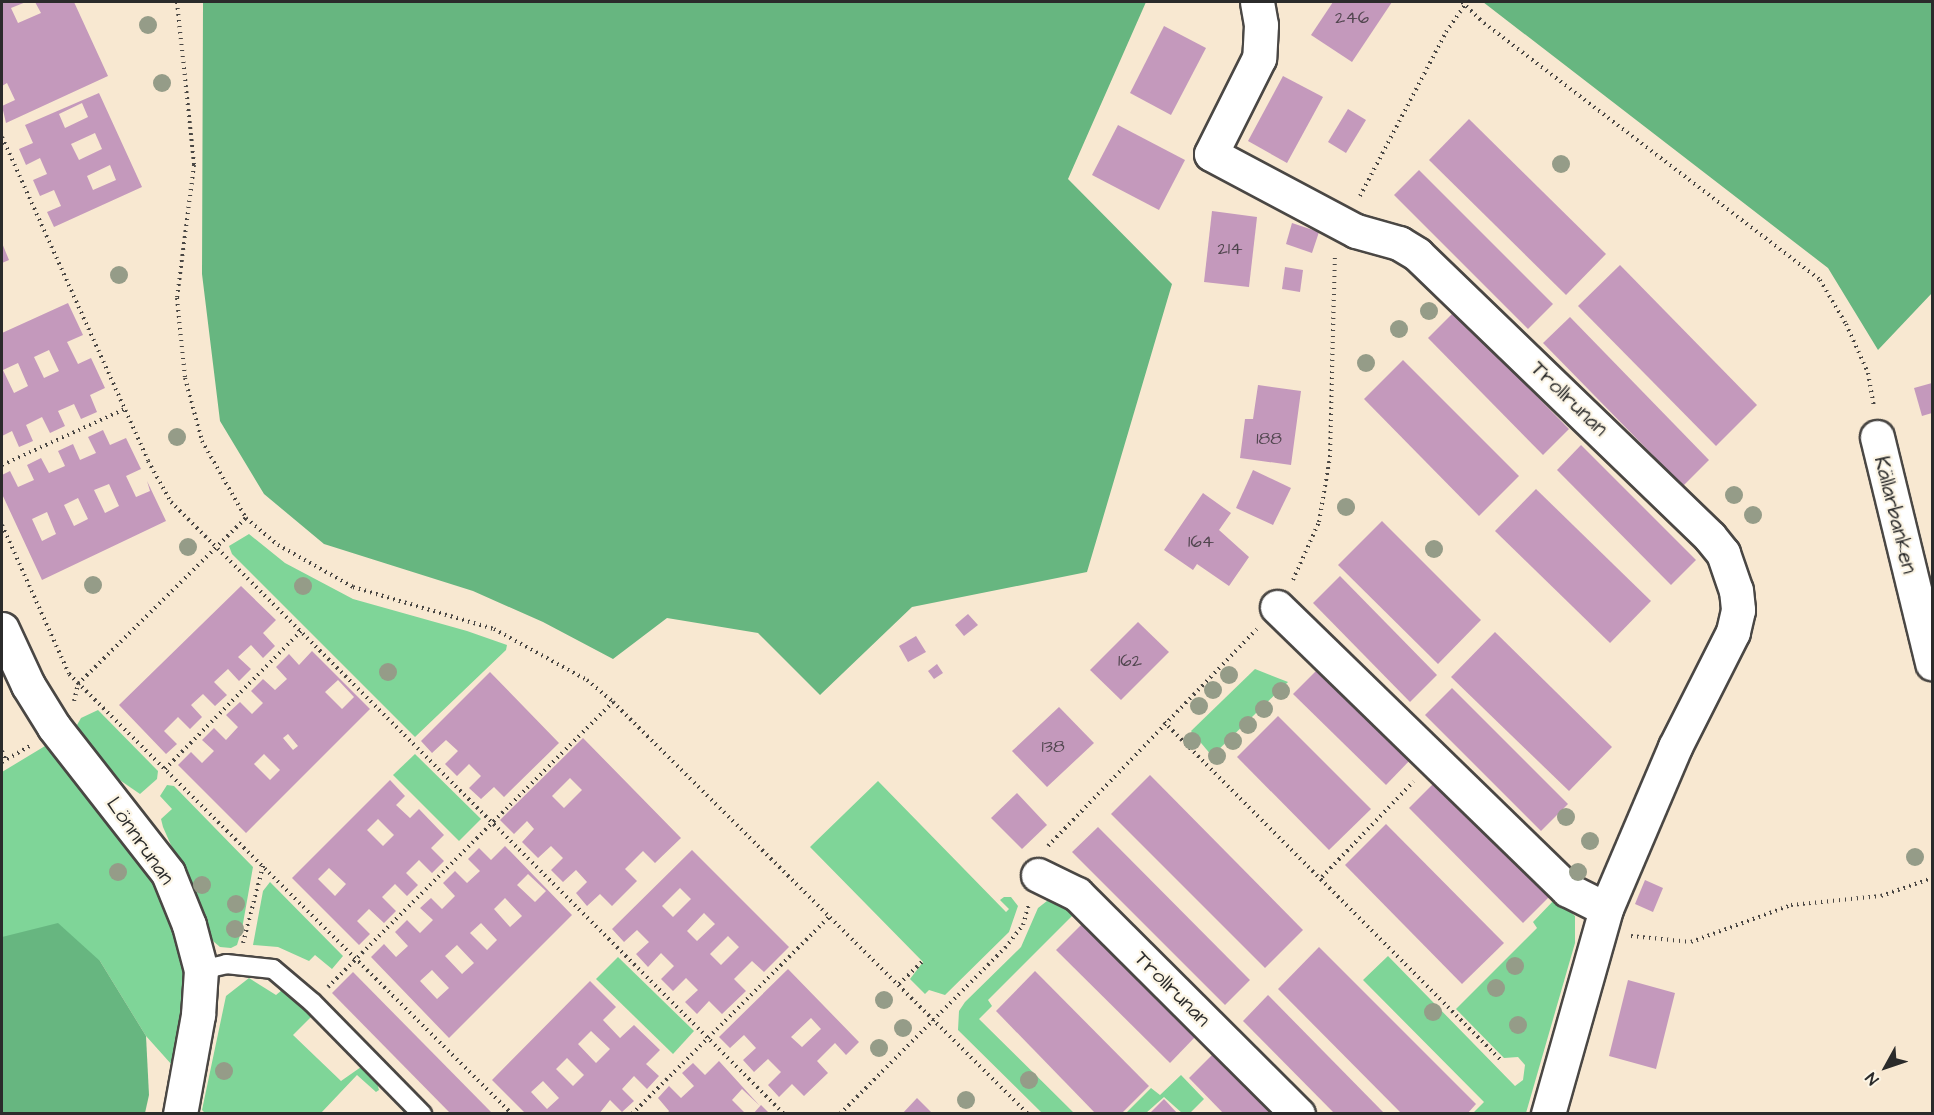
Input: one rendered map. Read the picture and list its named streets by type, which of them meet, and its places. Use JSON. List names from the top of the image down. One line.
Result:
{"streets":{"street":["Trollrunan","Källarbanken","Lönnrunan"]},"house_numbers":["246","214","188","164","162","138"],"north":"bottom left"}
